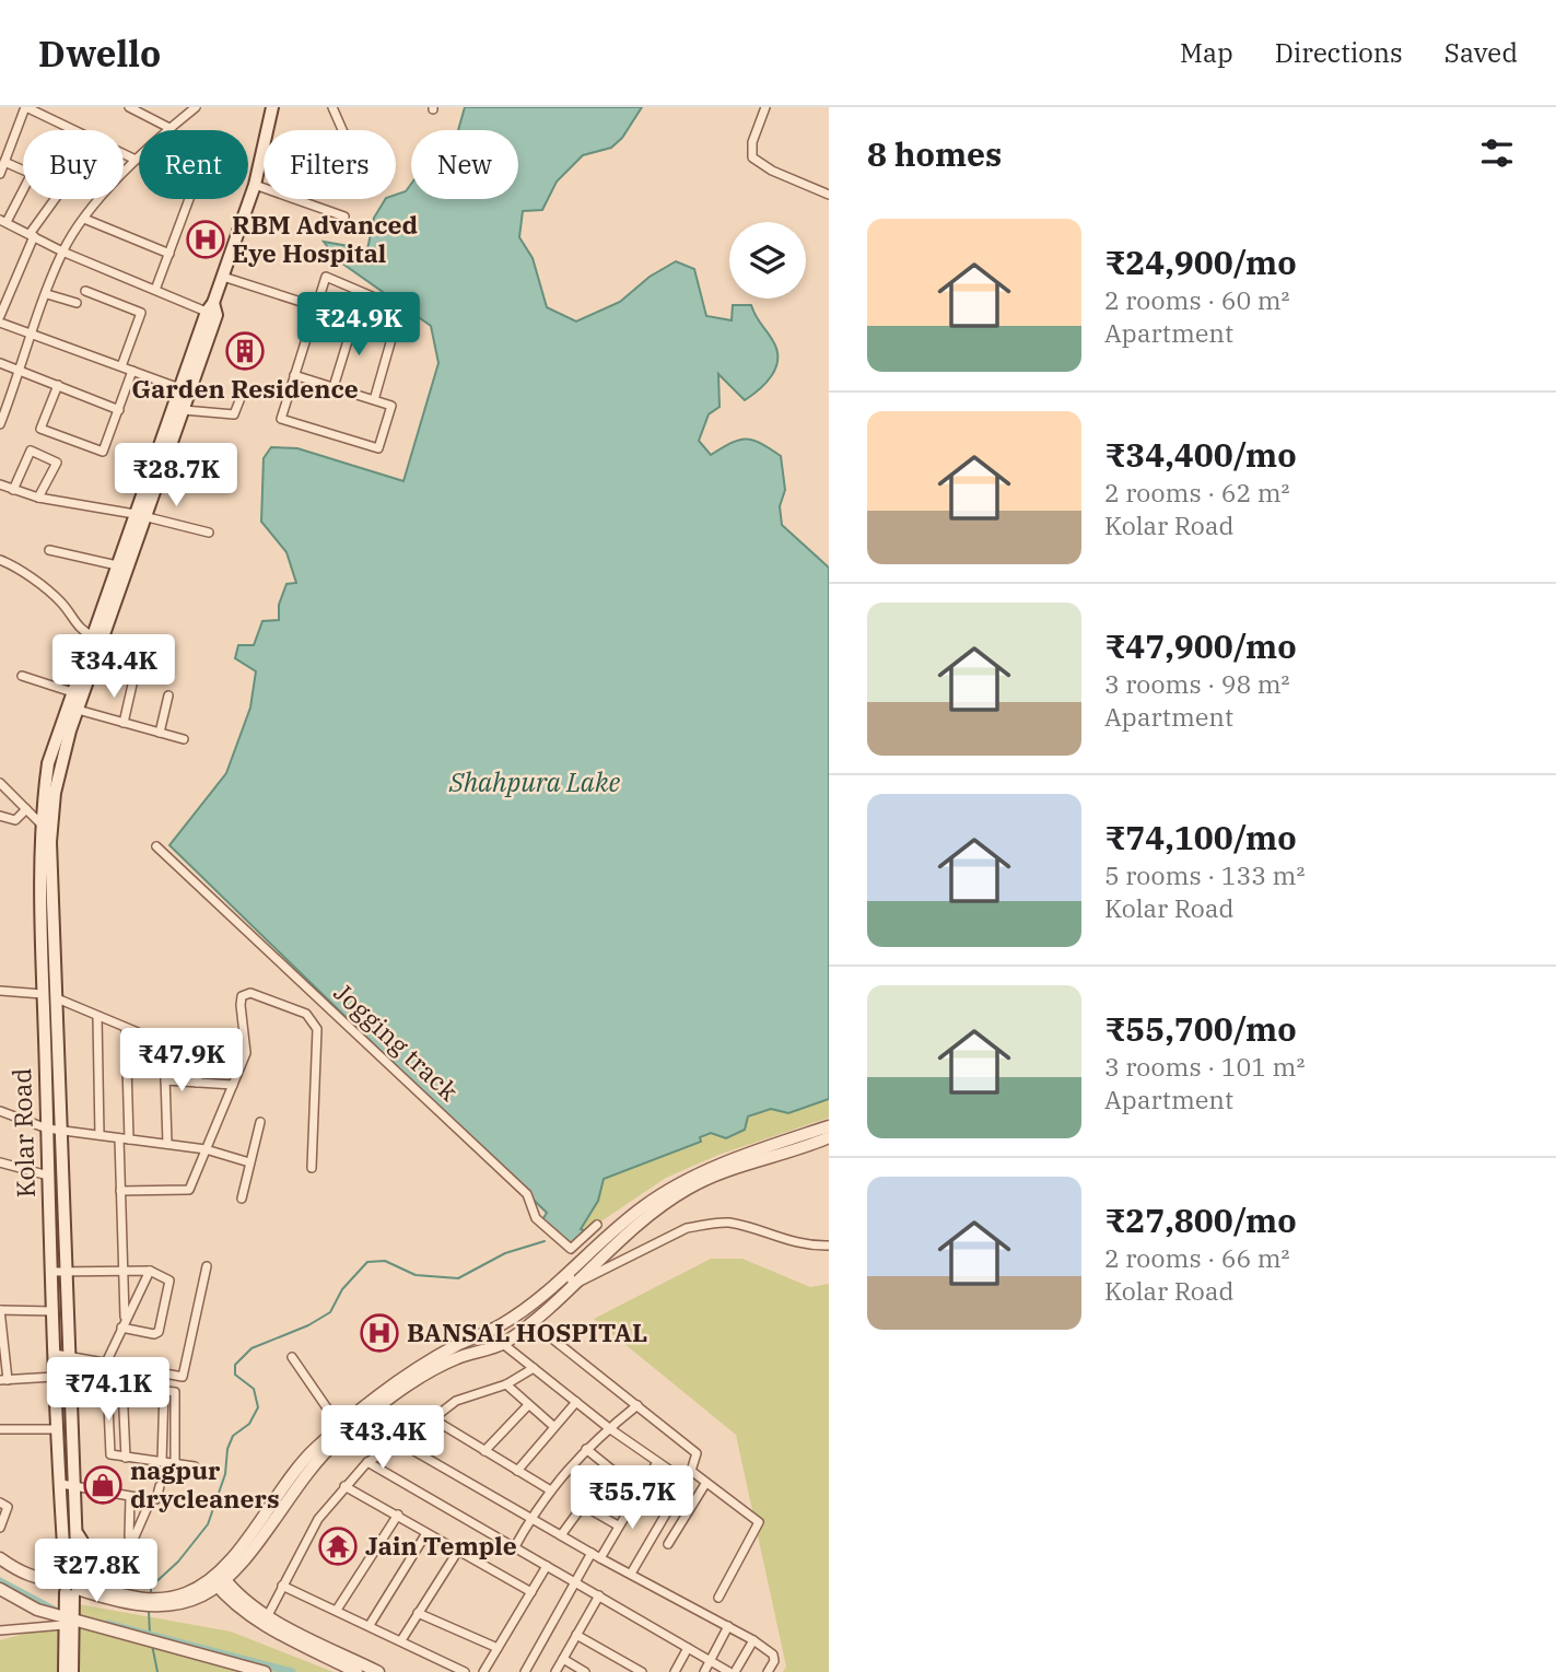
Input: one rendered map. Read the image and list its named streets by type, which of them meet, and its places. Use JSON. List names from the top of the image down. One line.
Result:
{"streets":{"main road":["Kolar Road"],"street":["Jogging track"]},"water":["Shahpura Lake"],"places":{"hospital":["RBM Advanced Eye Hospital","BANSAL HOSPITAL"],"building":["Garden Residence"],"shop":["nagpur drycleaners"],"temple":["Jain Temple"]},"page":{"header":"Dwello","nav":["Map","Directions","Saved"],"heading":"8 homes","chip":["Buy","Rent","Filters","New"],"list":[{"name":"₹24,900/mo","note":"2 rooms · 60 m² · Apartment"},{"name":"₹34,400/mo","note":"2 rooms · 62 m² · Kolar Road"},{"name":"₹47,900/mo","note":"3 rooms · 98 m² · Apartment"},{"name":"₹74,100/mo","note":"5 rooms · 133 m² · Kolar Road"},{"name":"₹55,700/mo","note":"3 rooms · 101 m² · Apartment"},{"name":"₹27,800/mo","note":"2 rooms · 66 m² · Kolar Road"}],"price":["₹24.9K","₹28.7K","₹34.4K","₹47.9K","₹74.1K","₹43.4K","₹55.7K","₹27.8K"]}}
